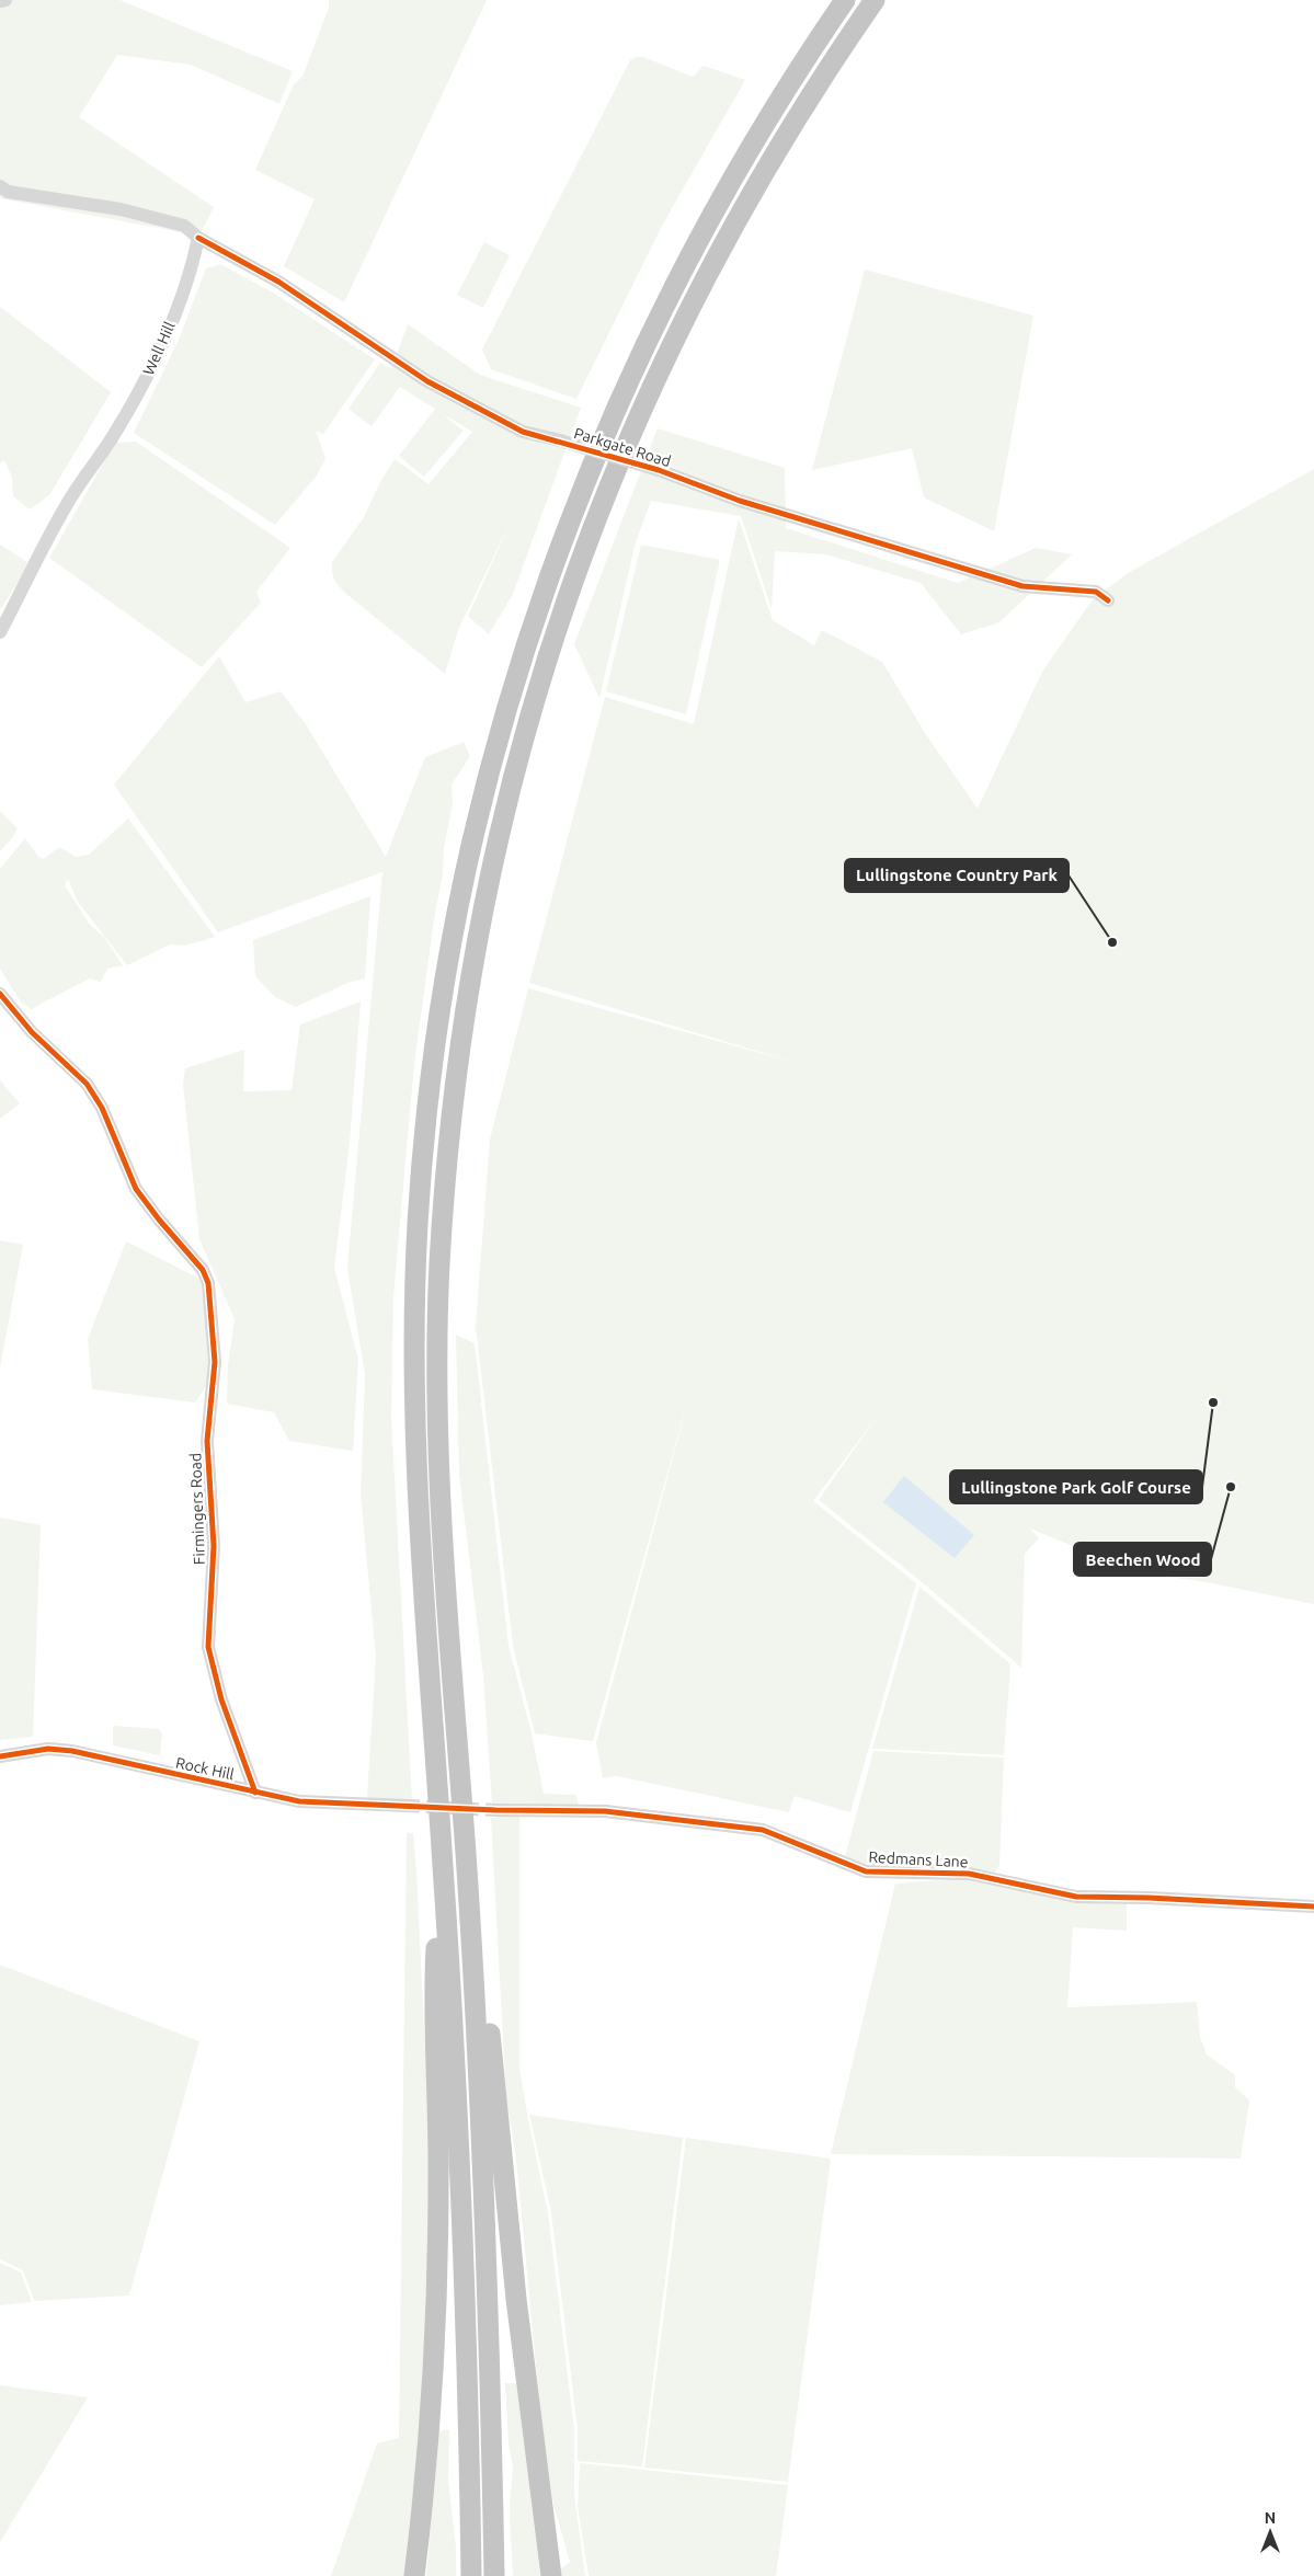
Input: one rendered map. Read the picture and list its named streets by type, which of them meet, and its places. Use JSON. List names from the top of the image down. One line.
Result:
{"streets":{"street":["Well Hill","Parkgate Road","Firmingers Road","Rock Hill","Redmans Lane"]},"crossings":[["Well Hill","Parkgate Road"],["Firmingers Road","Rock Hill"]],"places":["Lullingstone Country Park","Lullingstone Park Golf Course","Beechen Wood"],"north":"top"}
